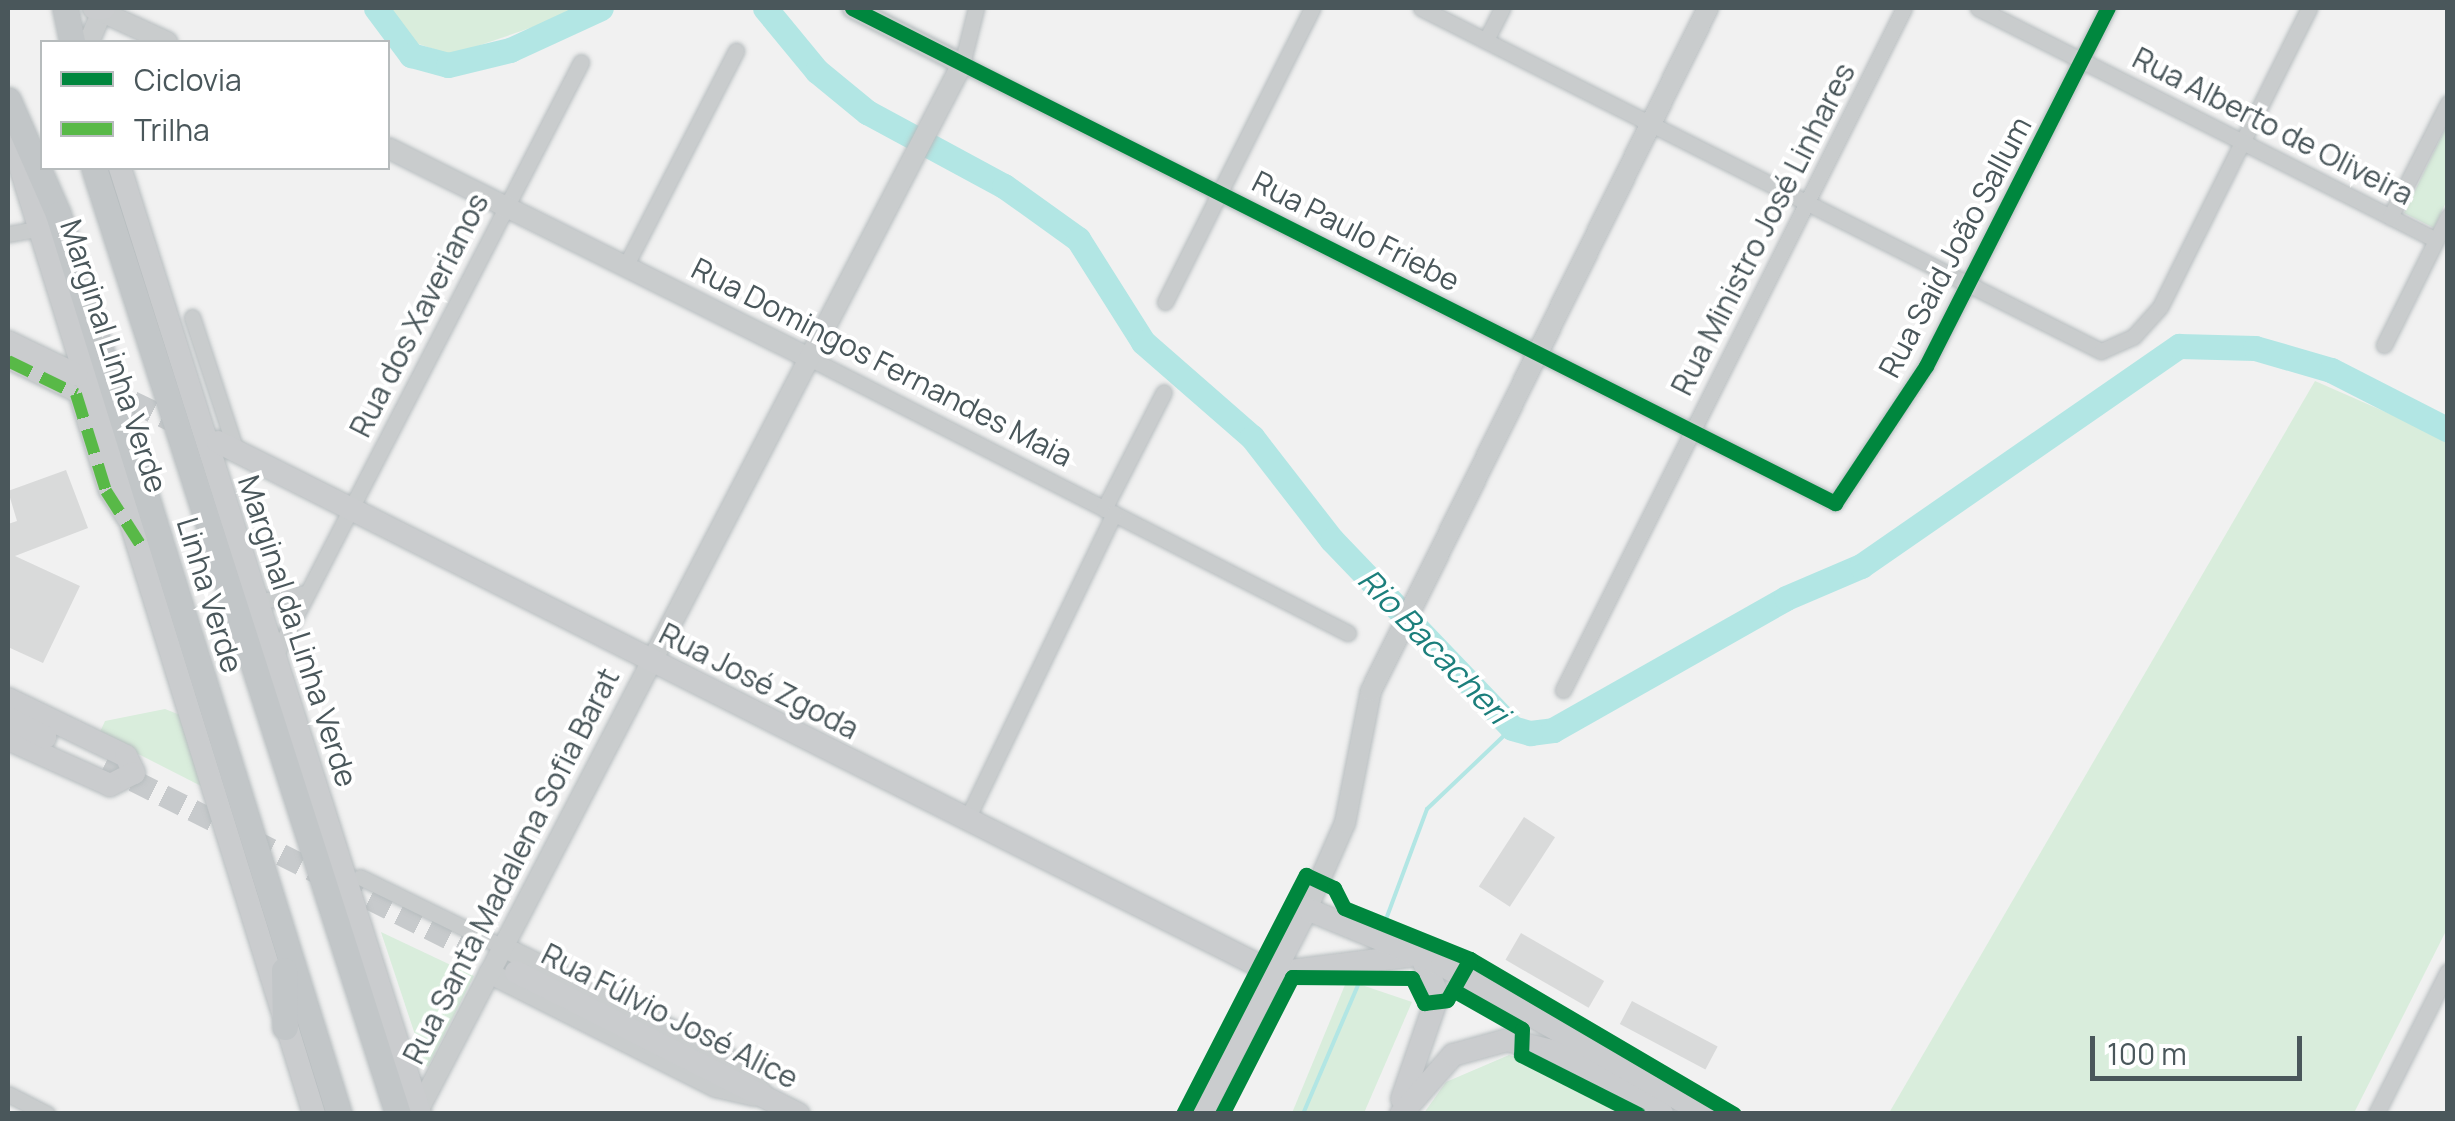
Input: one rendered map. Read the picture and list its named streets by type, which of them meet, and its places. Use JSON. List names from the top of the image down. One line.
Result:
{"streets":{"highway":["Linha Verde"],"main road":["Marginal Linha Verde","Marginal da Linha Verde","Rua José Zgoda","Rua Fúlvio José Alice"],"street":["Rua Alberto de Oliveira","Rua Ministro José Linhares","Rua Paulo Friebe","Rua Said João Sallum","Rua dos Xaverianos","Rua Domingos Fernandes Maia","Rua Santa Madalena Sofia Barat"]},"crossings":[["Rua Alberto de Oliveira","Rua Said João Sallum"],["Rua Ministro José Linhares","Rua Paulo Friebe"],["Rua Paulo Friebe","Rua Said João Sallum"],["Rua Paulo Friebe","Rua Santa Madalena Sofia Barat"],["Rua dos Xaverianos","Rua Domingos Fernandes Maia"],["Rua dos Xaverianos","Marginal da Linha Verde"],["Rua dos Xaverianos","Rua José Zgoda"],["Rua Domingos Fernandes Maia","Rua Santa Madalena Sofia Barat"],["Linha Verde","Marginal da Linha Verde"],["Linha Verde","Rua Santa Madalena Sofia Barat"],["Marginal da Linha Verde","Rua Santa Madalena Sofia Barat"],["Rua José Zgoda","Rua Santa Madalena Sofia Barat"]],"water":["Rio Bacacheri"],"legend":["Ciclovia","Trilha"],"scale_bar":"100 m"}
